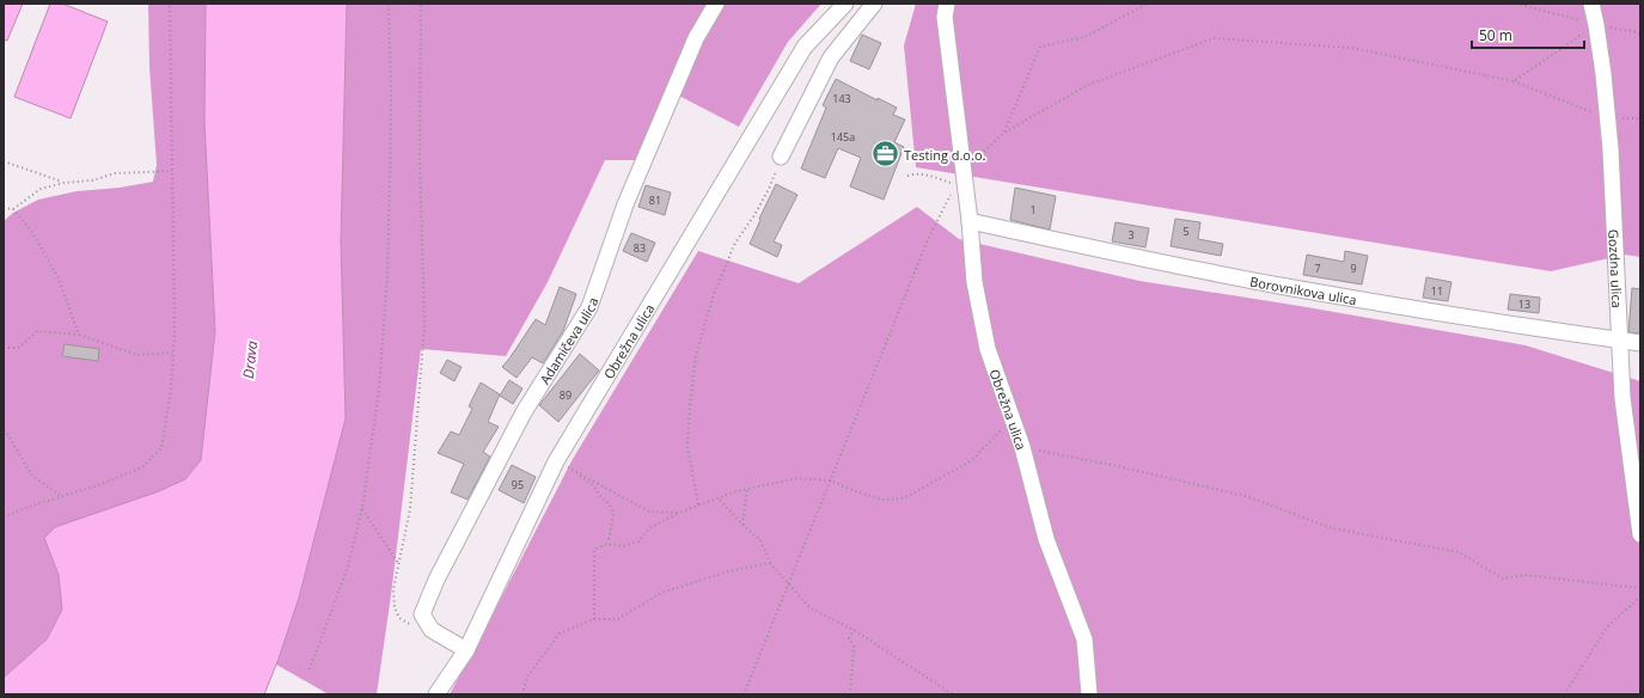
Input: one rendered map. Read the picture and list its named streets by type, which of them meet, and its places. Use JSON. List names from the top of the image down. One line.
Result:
{"streets":{"street":["Gozdna ulica","Borovnikova ulica","Adamičeva ulica","Obrežna ulica"]},"crossings":[["Gozdna ulica","Borovnikova ulica"],["Borovnikova ulica","Obrežna ulica"]],"water":["Drava"],"places":{"office":["Testing d.o.o."]},"house_numbers":["143","145a","81","1","5","3","83","7","9","11","13","89","95"],"scale_bar":"50 m"}
